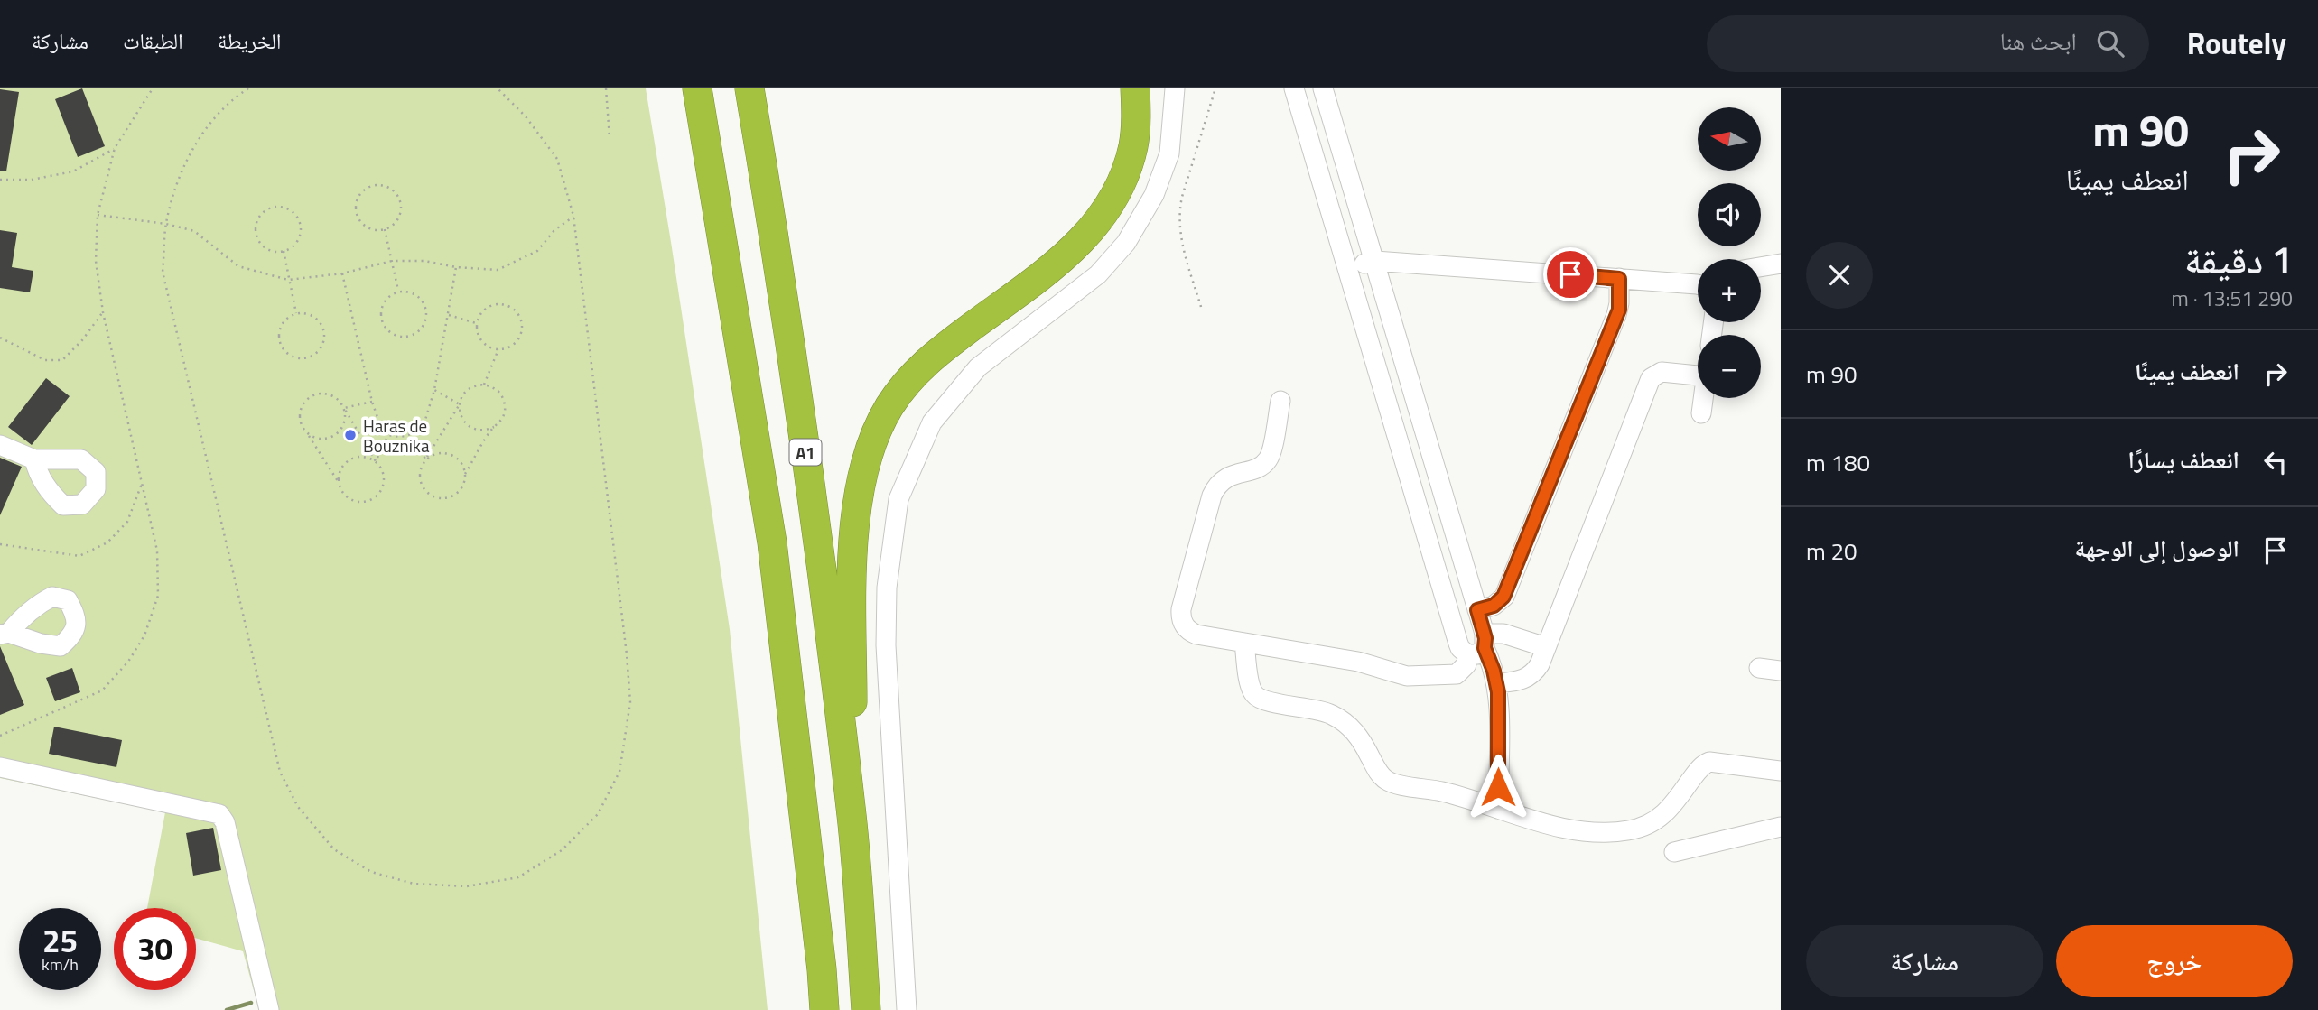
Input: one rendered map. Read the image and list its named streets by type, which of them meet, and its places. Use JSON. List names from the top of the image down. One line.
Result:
{"streets":{"highway":["A1"]},"places":["Haras de Bouznika"],"north":"left","page":{"header":"Routely","search":"ابحث هنا","nav":["الخريطة","الطبقات","مشاركة"],"turn":["90 m","انعطف يمينًا"],"map_buttons":["+","−"],"heading":["1 دقيقة","290 m · 13:51"],"list":[{"name":"انعطف يمينًا","value":"90 m"},{"name":"انعطف يسارًا","value":"180 m"},{"name":"الوصول إلى الوجهة","value":"20 m"}],"speed":"25 km/h","limit":"30","buttons":["خروج","مشاركة"]}}
